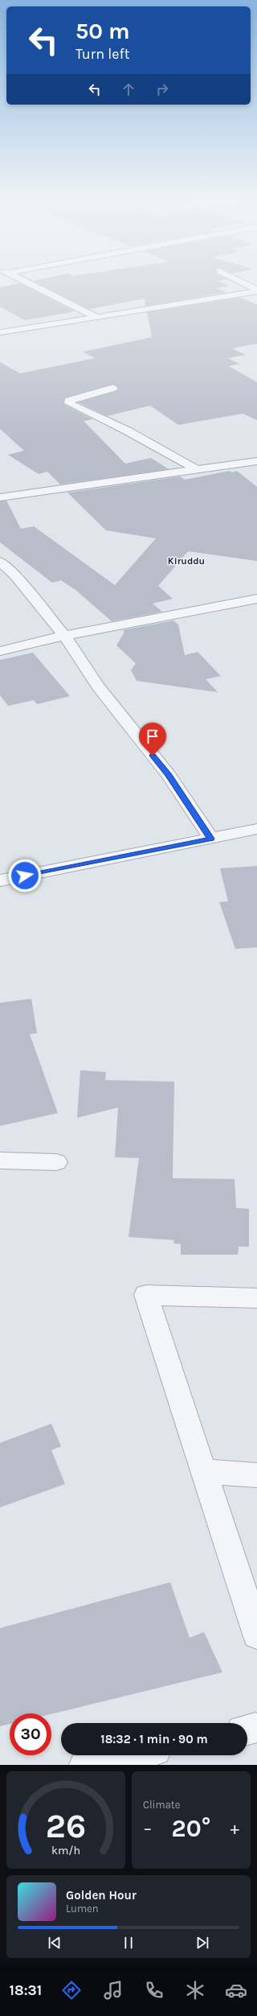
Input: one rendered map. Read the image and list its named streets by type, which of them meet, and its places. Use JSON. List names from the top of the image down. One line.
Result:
{"districts":["Kiruddu"],"page":{"turn":["50 m","Turn left"],"limit":"30","trip":"18:32 · 1 min · 90 m","tile":"Climate","heat":["−","20°","+"],"song":["Golden Hour","Lumen"],"tabs":"18:31","gauge":["26","km/h"]}}
